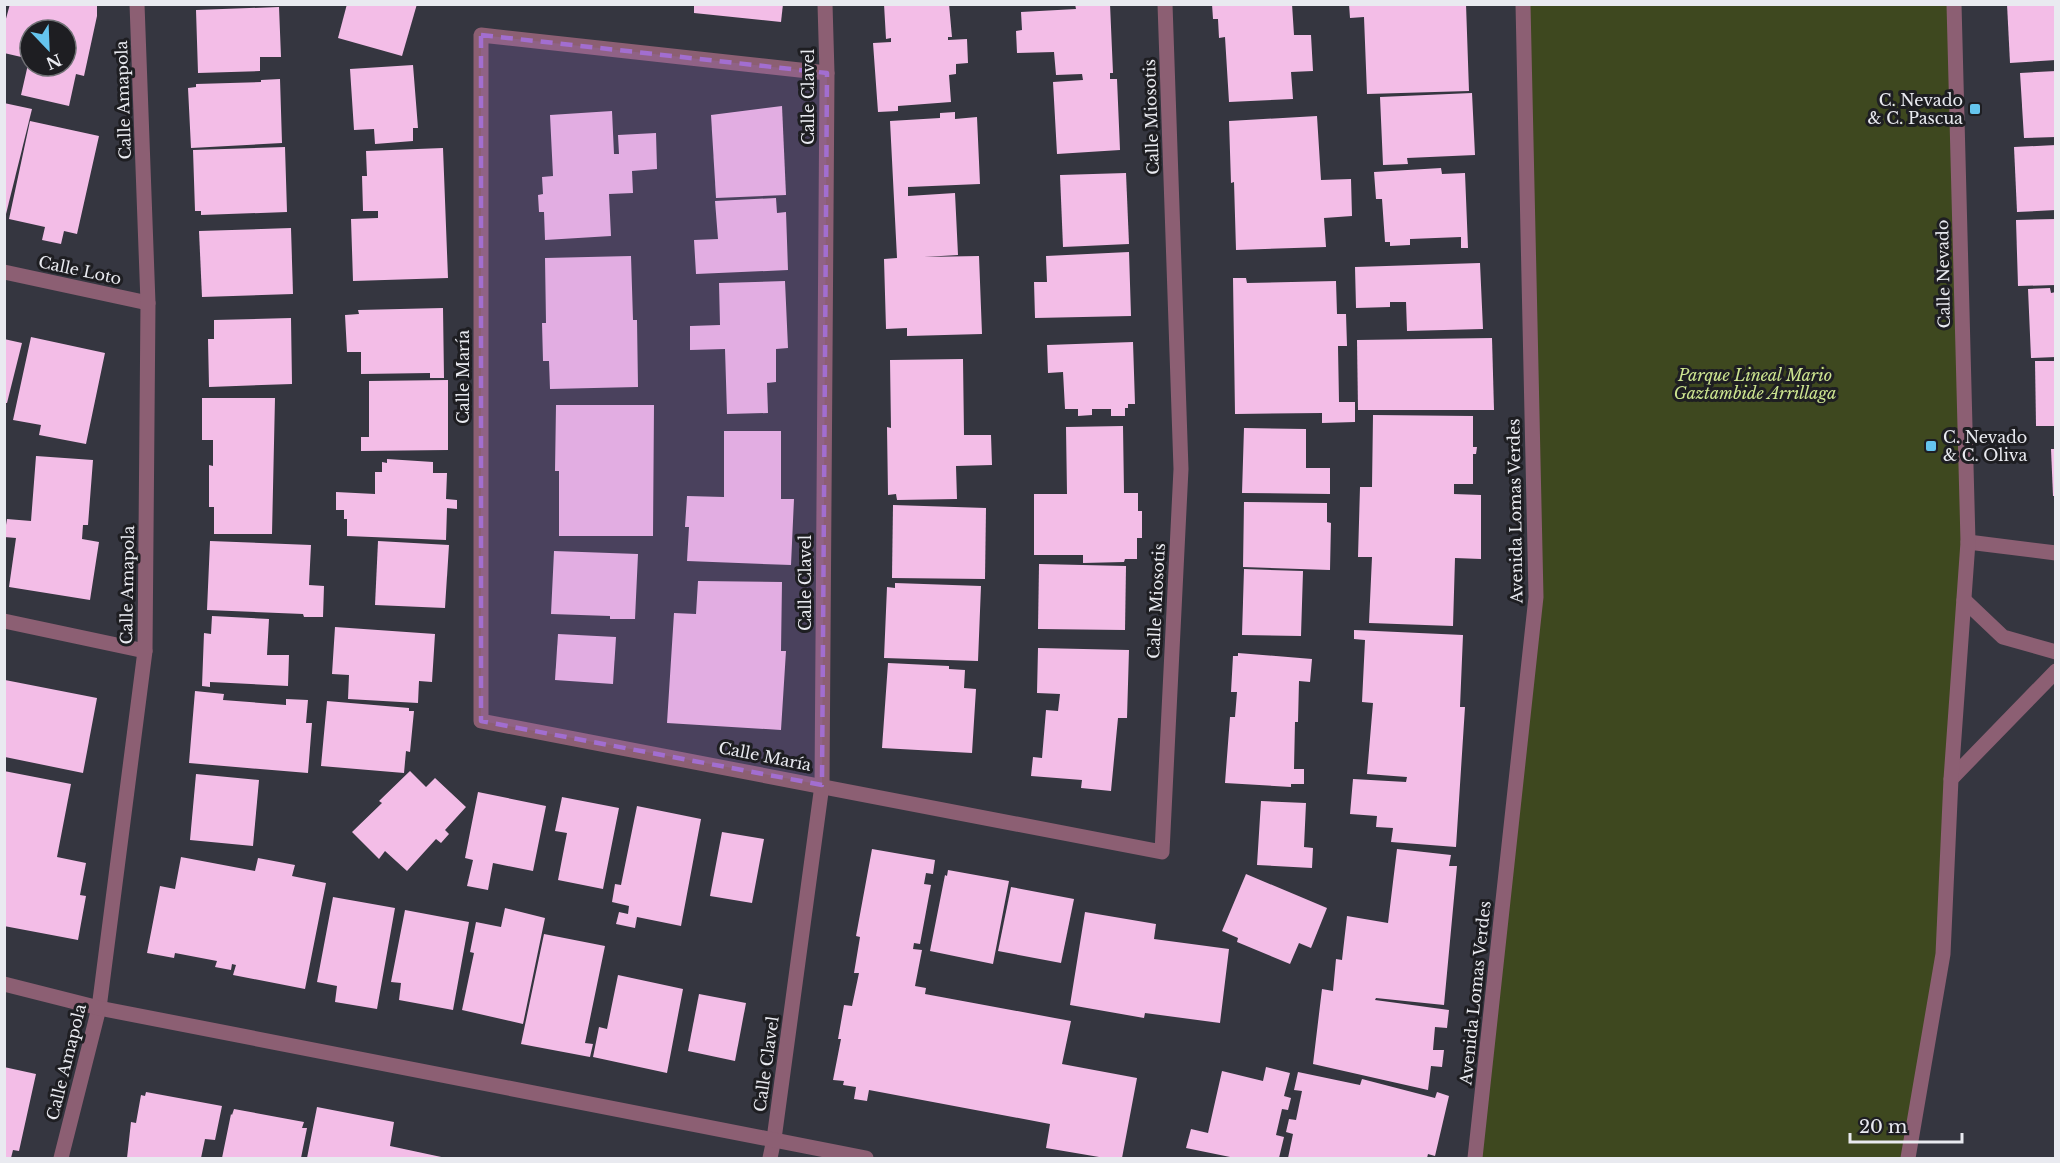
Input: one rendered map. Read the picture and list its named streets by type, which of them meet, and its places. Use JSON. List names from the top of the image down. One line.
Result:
{"streets":{"street":["Calle Clavel","Calle Amapola","Calle Miosotis","Calle Loto","Calle Nevado","Calle María","Avenida Lomas Verdes"]},"crossings":[["Calle Clavel","Calle Miosotis"],["Calle Clavel","Calle María"],["Calle Amapola","Calle Loto"],["Calle Miosotis","Calle María"]],"parks":["Parque Lineal Mario Gaztambide Arrillaga"],"places":{"transit":["C. Nevado & C. Pascua","C. Nevado & C. Oliva"]},"scale_bar":"20 m","north":"bottom right"}
